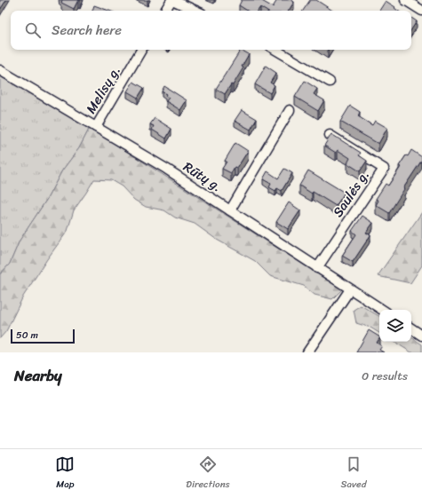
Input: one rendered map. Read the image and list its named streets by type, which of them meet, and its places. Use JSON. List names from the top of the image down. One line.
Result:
{"streets":{"street":["Melisų g.","Rūtų g.","Saulės g."]},"crossings":[["Melisų g.","Rūtų g."],["Rūtų g.","Saulės g."]],"scale_bar":"50 m","page":{"search":"Search here","scale":"50 m","heading":["Nearby","0 results"],"nav":["Map","Directions","Saved"]}}
